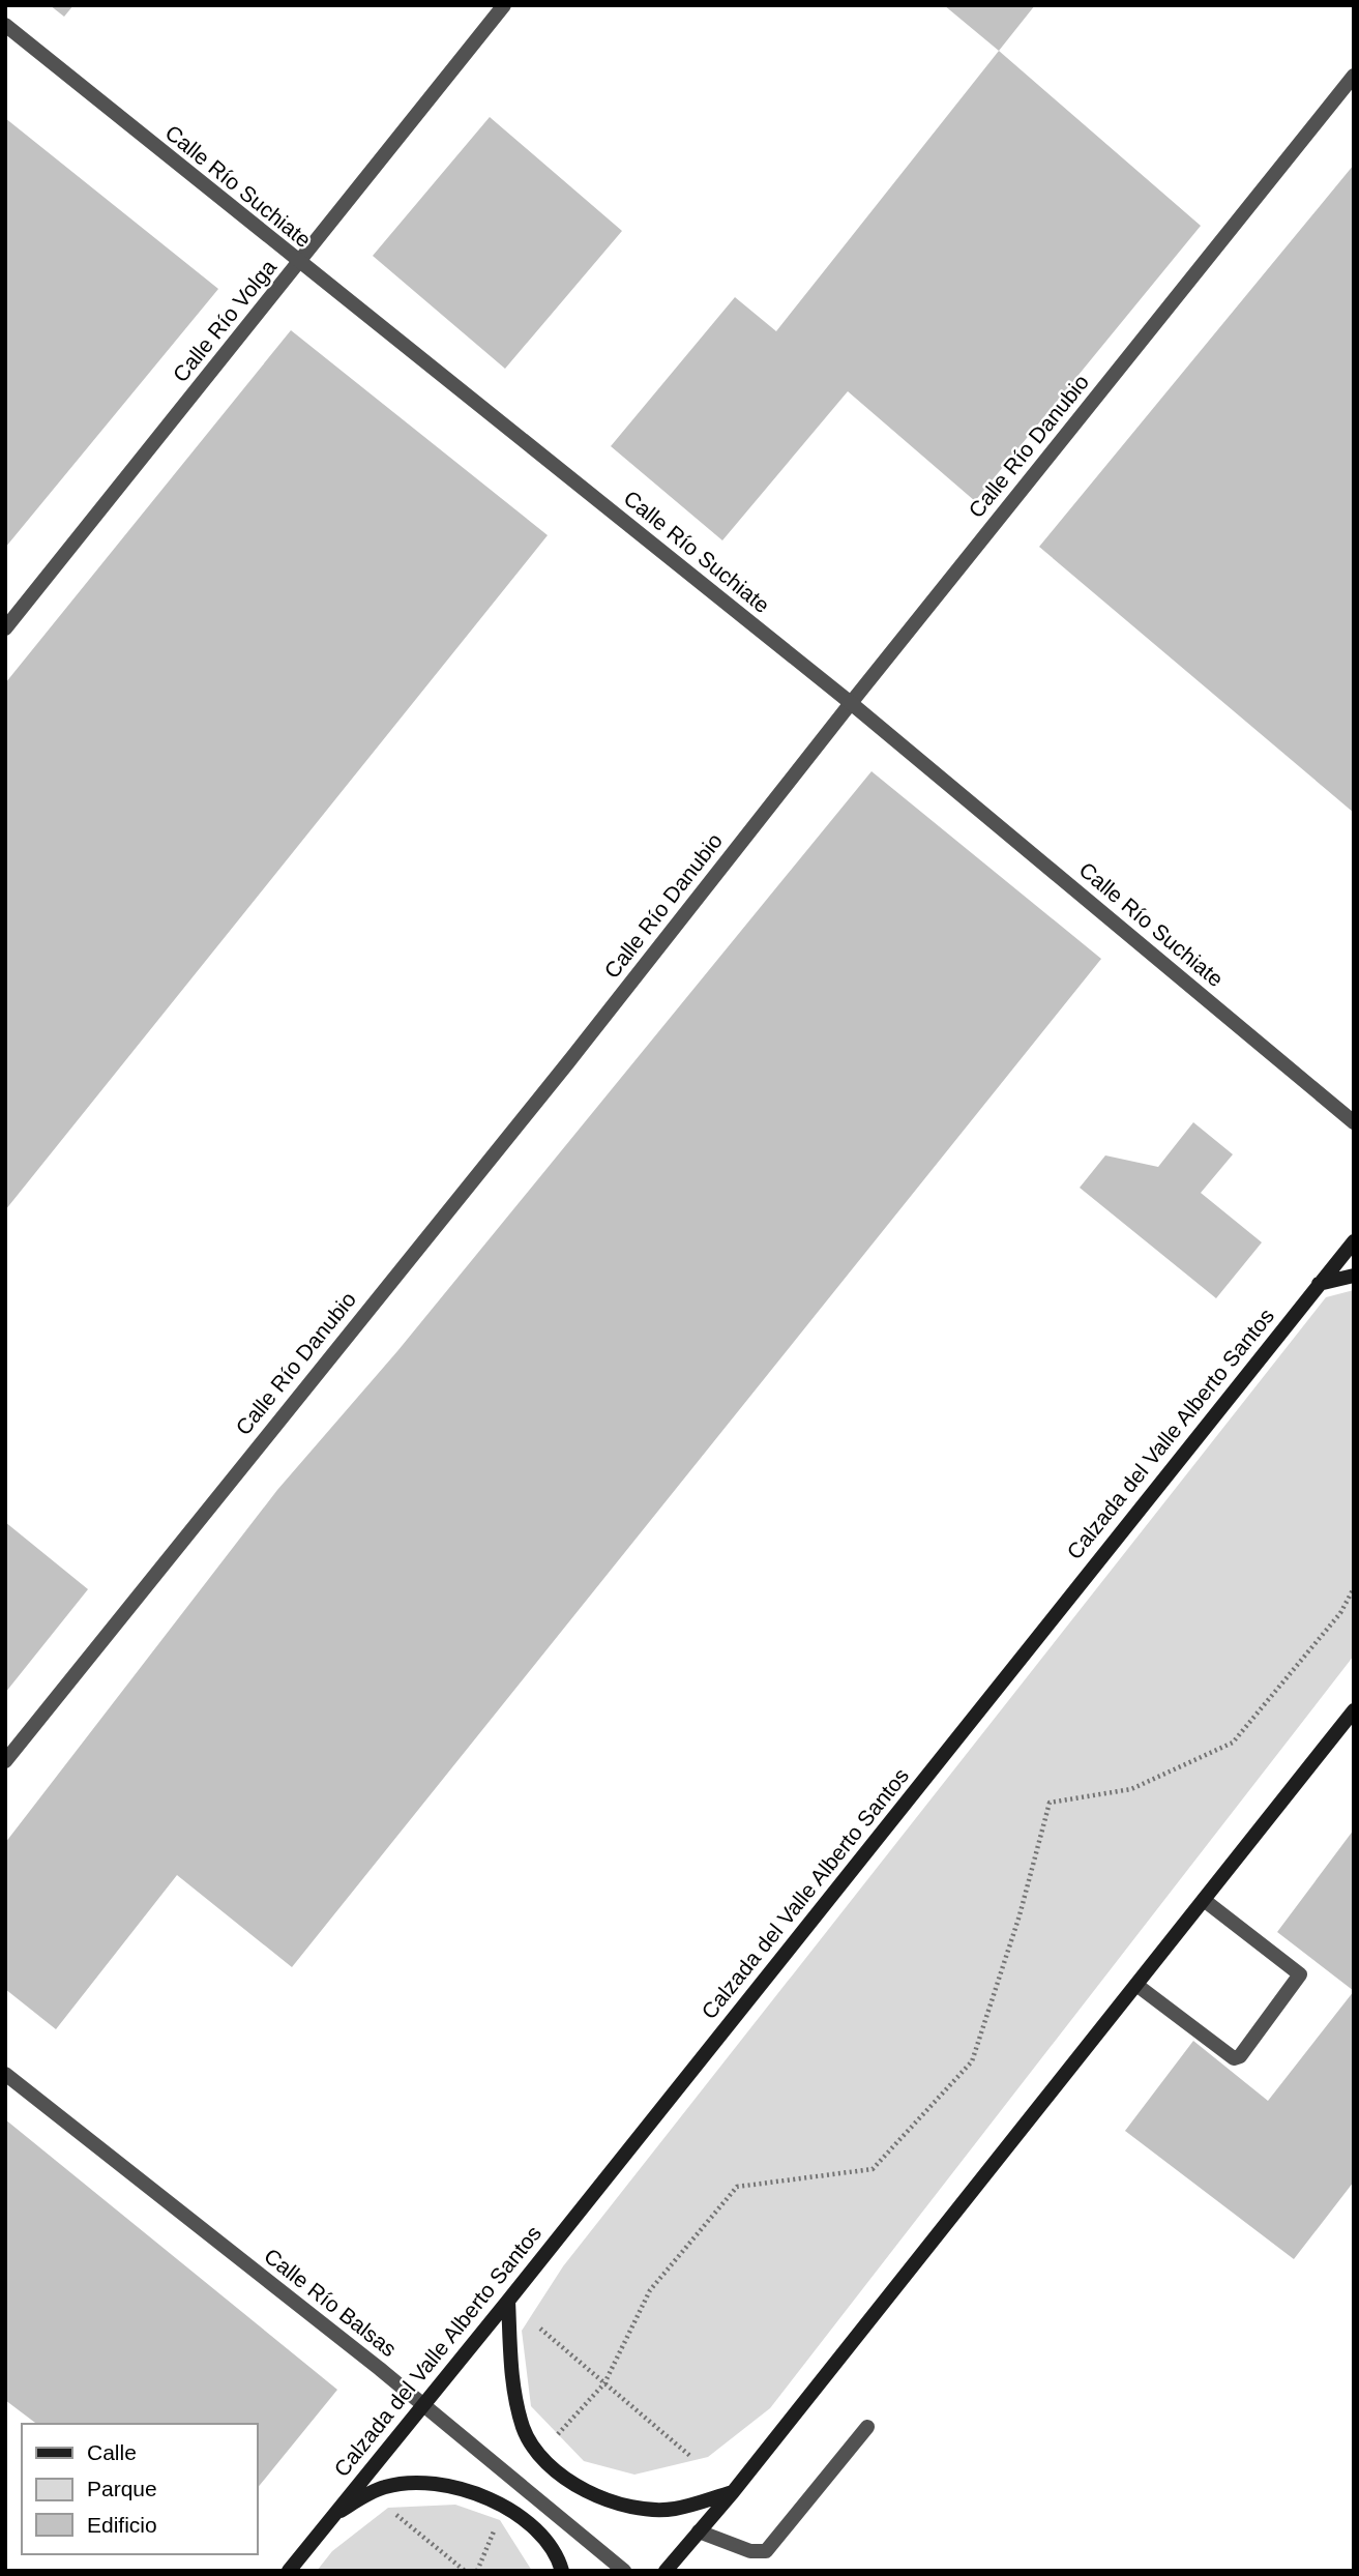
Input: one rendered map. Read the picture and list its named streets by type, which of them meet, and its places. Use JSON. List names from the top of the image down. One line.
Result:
{"streets":{"main road":["Calzada del Valle Alberto Santos"],"street":["Calle Río Suchiate","Calle Río Volga","Calle Río Danubio","Calle Río Balsas"]},"crossings":[["Calle Río Suchiate","Calle Río Volga"],["Calle Río Suchiate","Calle Río Danubio"],["Calzada del Valle Alberto Santos","Calle Río Balsas"]],"legend":["Calle","Parque","Edificio"]}
